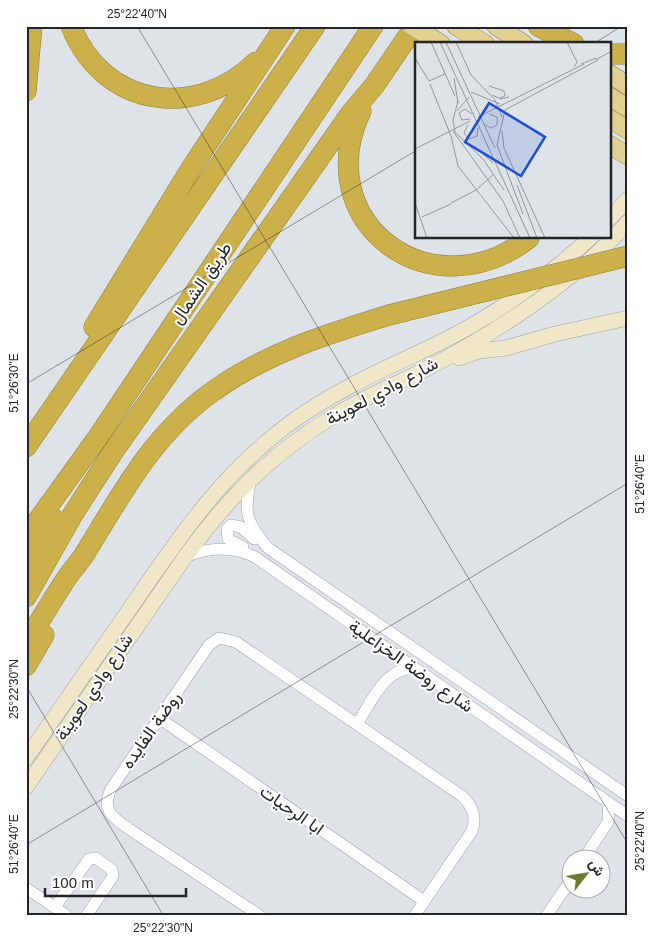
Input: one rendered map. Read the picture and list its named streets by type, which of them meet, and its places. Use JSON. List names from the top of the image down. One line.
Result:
{"streets":{"highway":["طريق الشمال"],"main road":["شارع وادي لعوينة"],"street":["شارع روضة الخزاعلية","روضة الفايده","ابا الرحيات"]},"crossings":[["شارع وادي لعوينة","شارع روضة الخزاعلية"],["روضة الفايده","ابا الرحيات"]],"scale_bar":"100 m","north":"top right","coordinates":["25°22'40\"N","51°26'30\"E","51°26'40\"E","25°22'30\"N"]}
